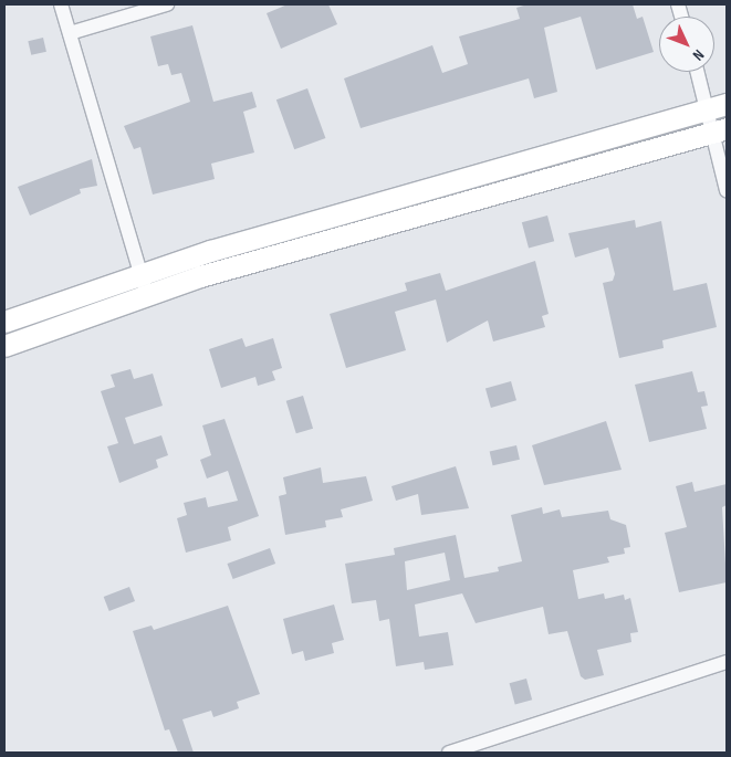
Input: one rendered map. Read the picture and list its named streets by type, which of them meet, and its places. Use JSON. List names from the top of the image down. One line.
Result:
{"north":"bottom right"}
